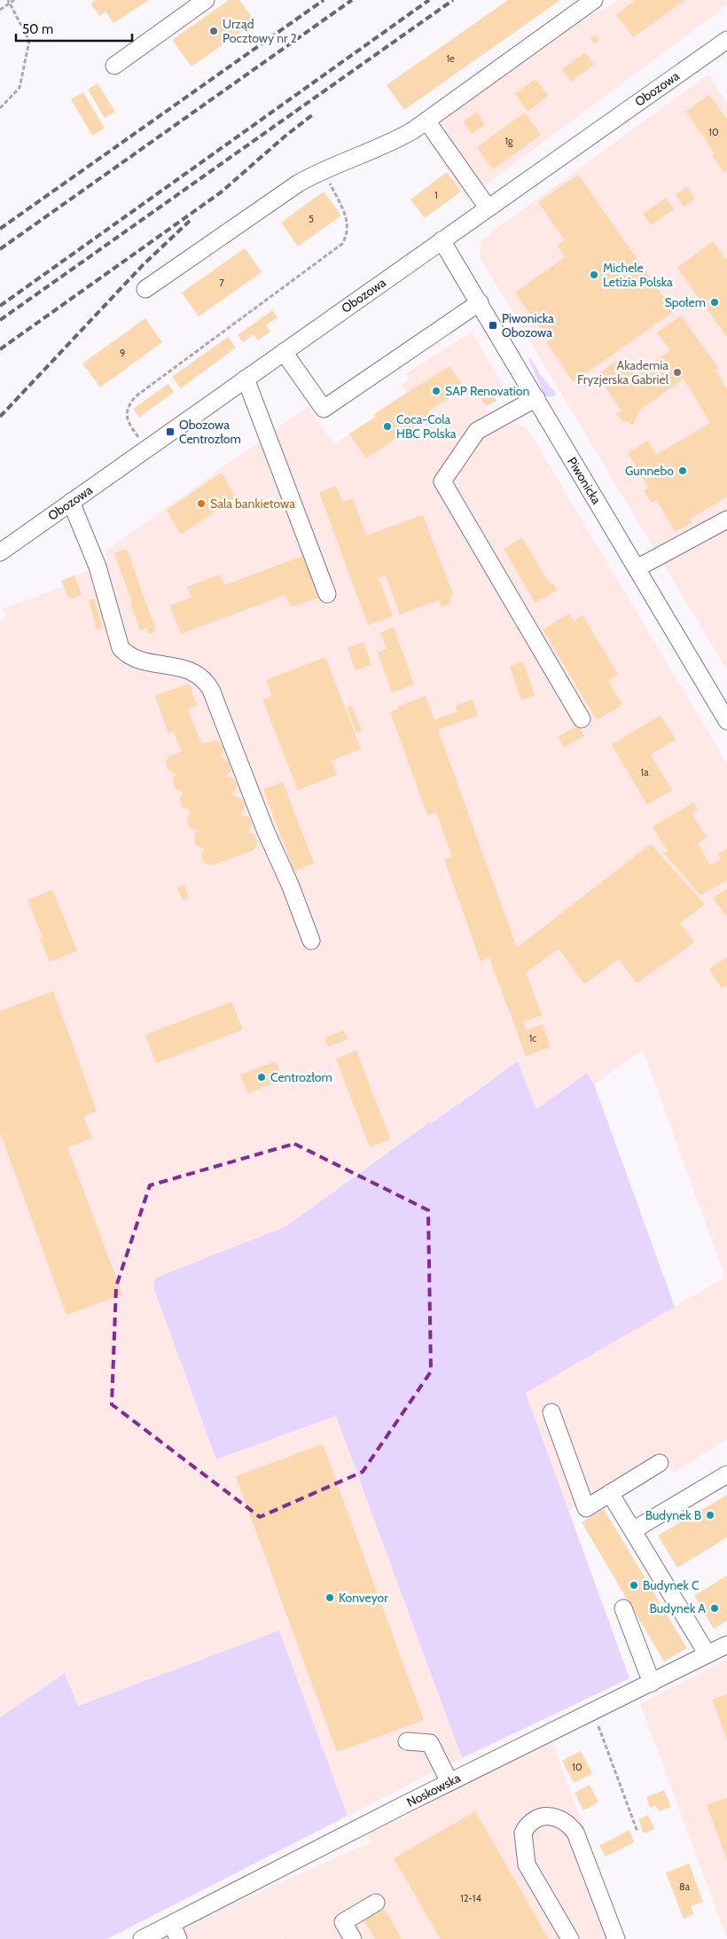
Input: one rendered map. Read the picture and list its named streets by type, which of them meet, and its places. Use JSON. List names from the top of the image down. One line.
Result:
{"streets":{"street":["Obozowa","Piwonicka","Noskowska"]},"crossings":[["Obozowa","Piwonicka"]],"places":{"other":["Urząd Pocztowy nr 2","Michele Letizia Polska","Społem","Akademia Fryzjerska Gabriel","SAP Renovation","Coca-Cola HBC Polska","Gunnebo","Sala bankietowa","Centrozłom","Budynek B","Budynek C","Konveyor","Budynek A"],"transit":["Piwonicka Obozowa","Obozowa Centrozłom"]},"house_numbers":["1e","10","1g","1","5","7","9","1a","1c","10","8a","12-14"],"scale_bar":"50 m"}
